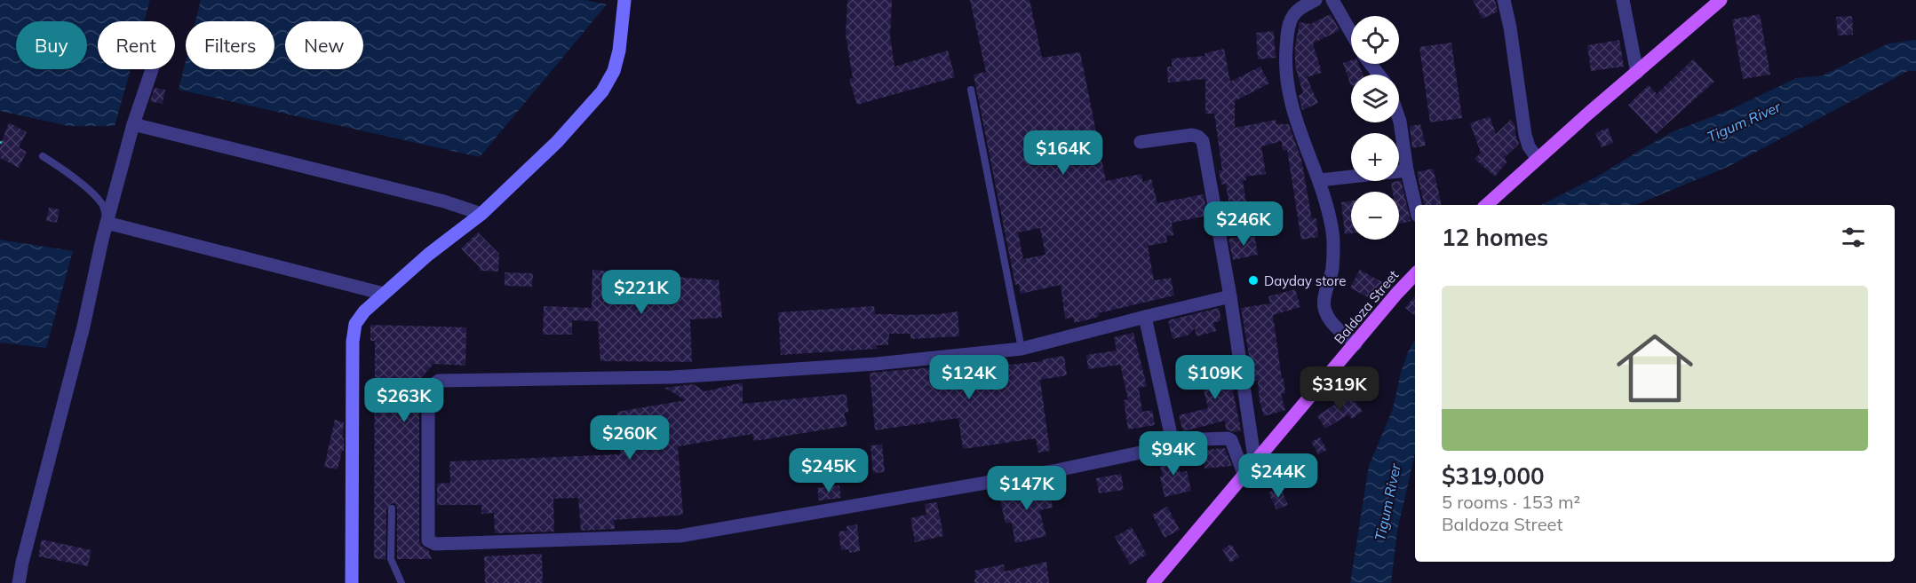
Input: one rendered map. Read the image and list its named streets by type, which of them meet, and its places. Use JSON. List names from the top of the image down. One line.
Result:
{"streets":{"main road":["Baldoza Street"]},"water":["Tigum River"],"places":["Dayday store"],"page":{"map_buttons":["+","−"],"chip":["Buy","Rent","Filters","New"],"price":["$164K","$246K","$221K","$124K","$109K","$319K","$263K","$260K","$94K","$245K","$244K","$147K"],"heading":"12 homes","list":[{"name":"$319,000","note":"5 rooms · 153 m² · Baldoza Street"}]}}
